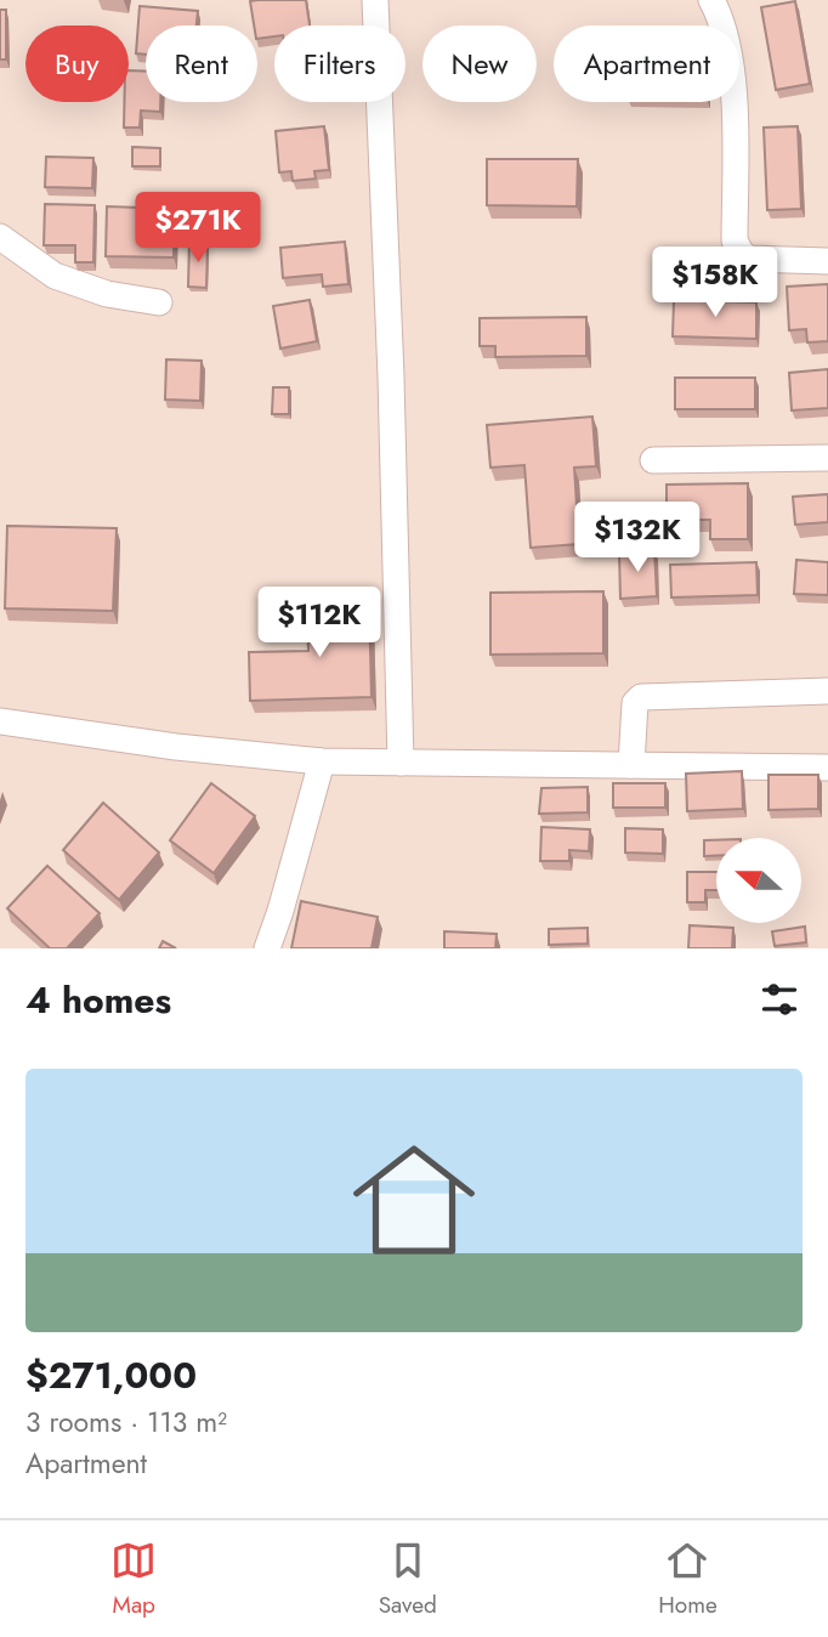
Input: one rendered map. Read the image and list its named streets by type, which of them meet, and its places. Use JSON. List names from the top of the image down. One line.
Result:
{"north":"left","page":{"chip":["Buy","Rent","Filters","New","Apartment"],"price":["$271K","$158K","$132K","$112K"],"heading":"4 homes","list":[{"name":"$271,000","note":"3 rooms · 113 m² · Apartment"}],"tabs":["Map","Saved","Home"]}}
